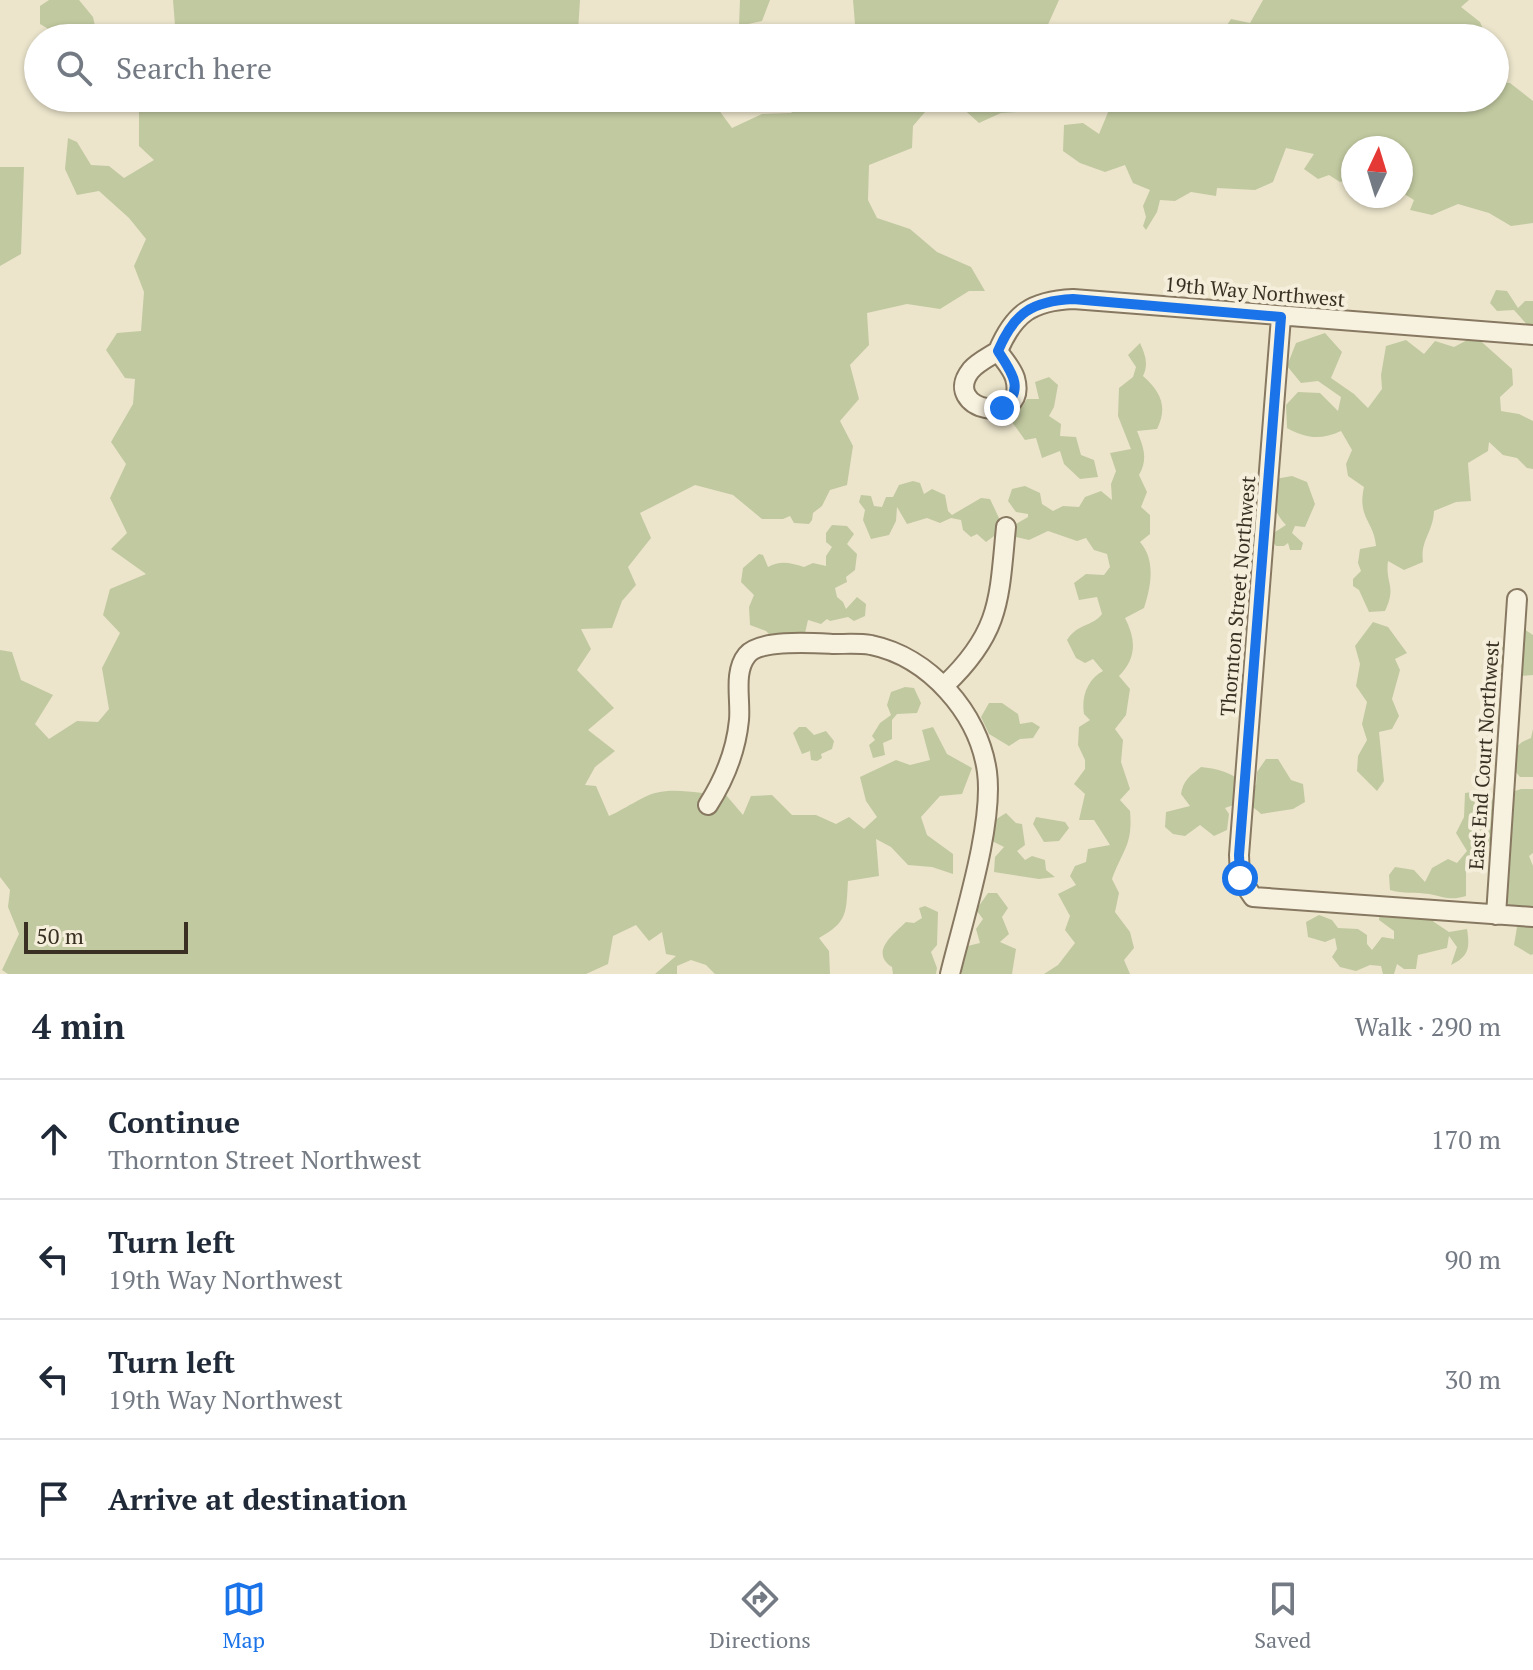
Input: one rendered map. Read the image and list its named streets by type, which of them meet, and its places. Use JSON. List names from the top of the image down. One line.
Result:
{"streets":{"street":["19th Way Northwest","Thornton Street Northwest","East End Court Northwest"]},"crossings":[["19th Way Northwest","Thornton Street Northwest"],["Thornton Street Northwest","East End Court Northwest"]],"scale_bar":"50 m","north":"top","page":{"search":"Search here","scale":"50 m","heading":["4 min","Walk · 290 m"],"list":[["Continue","Thornton Street Northwest","170 m"],["Turn left","19th Way Northwest","90 m"],["Turn left","19th Way Northwest","30 m"],"Arrive at destination"],"nav":["Map","Directions","Saved"]}}
